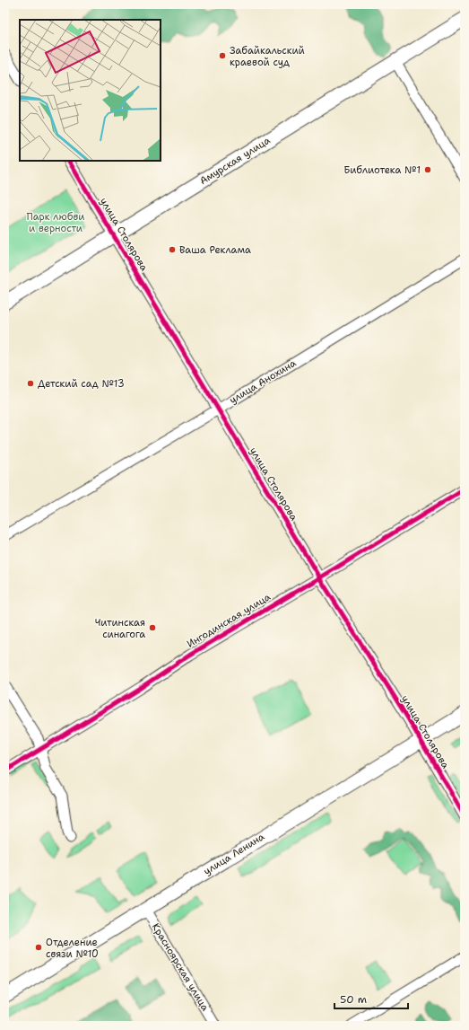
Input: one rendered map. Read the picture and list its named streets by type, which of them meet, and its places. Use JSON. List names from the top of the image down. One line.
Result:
{"streets":{"main road":["Амурская улица","улица Ленина"],"street":["улица Столярова","улица Анохина","Ингодинская улица","Красноярская улица"]},"crossings":[["Амурская улица","улица Столярова"],["улица Столярова","улица Анохина"],["улица Столярова","Ингодинская улица"],["улица Столярова","улица Ленина"],["улица Ленина","Красноярская улица"]],"parks":["Парк любви и верности"],"places":["Забайкальский краевой суд","Библиотека №1","Ваша Реклама","Детский сад №13","Читинская синагога","Отделение связи №10"],"scale_bar":"50 m"}
